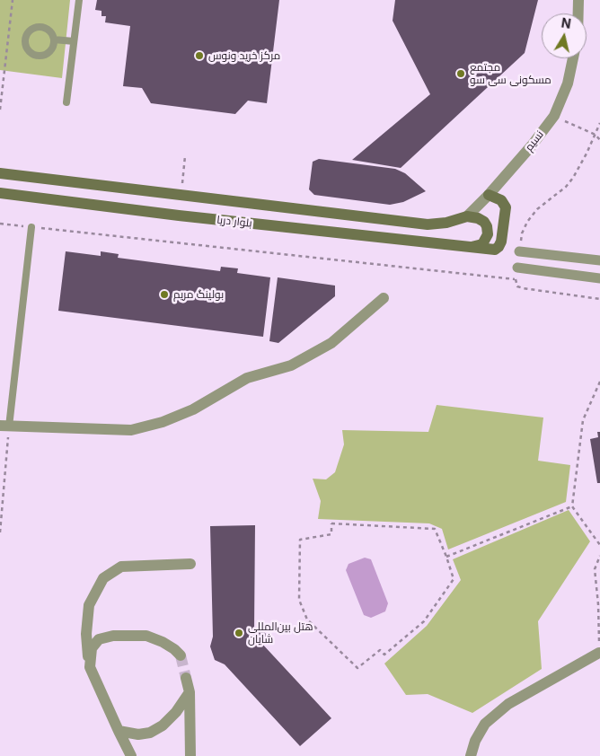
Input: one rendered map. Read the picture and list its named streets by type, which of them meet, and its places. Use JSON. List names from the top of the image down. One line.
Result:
{"streets":{"main road":["بلوار دریا"],"street":["نسیم"]},"crossings":[["نسیم","بلوار دریا"]],"places":["مرکز خرید ونوس","مجتمع مسکونی سی سو","بولینگ مریم","هتل بین‌المللی شایان"],"north":"top"}
